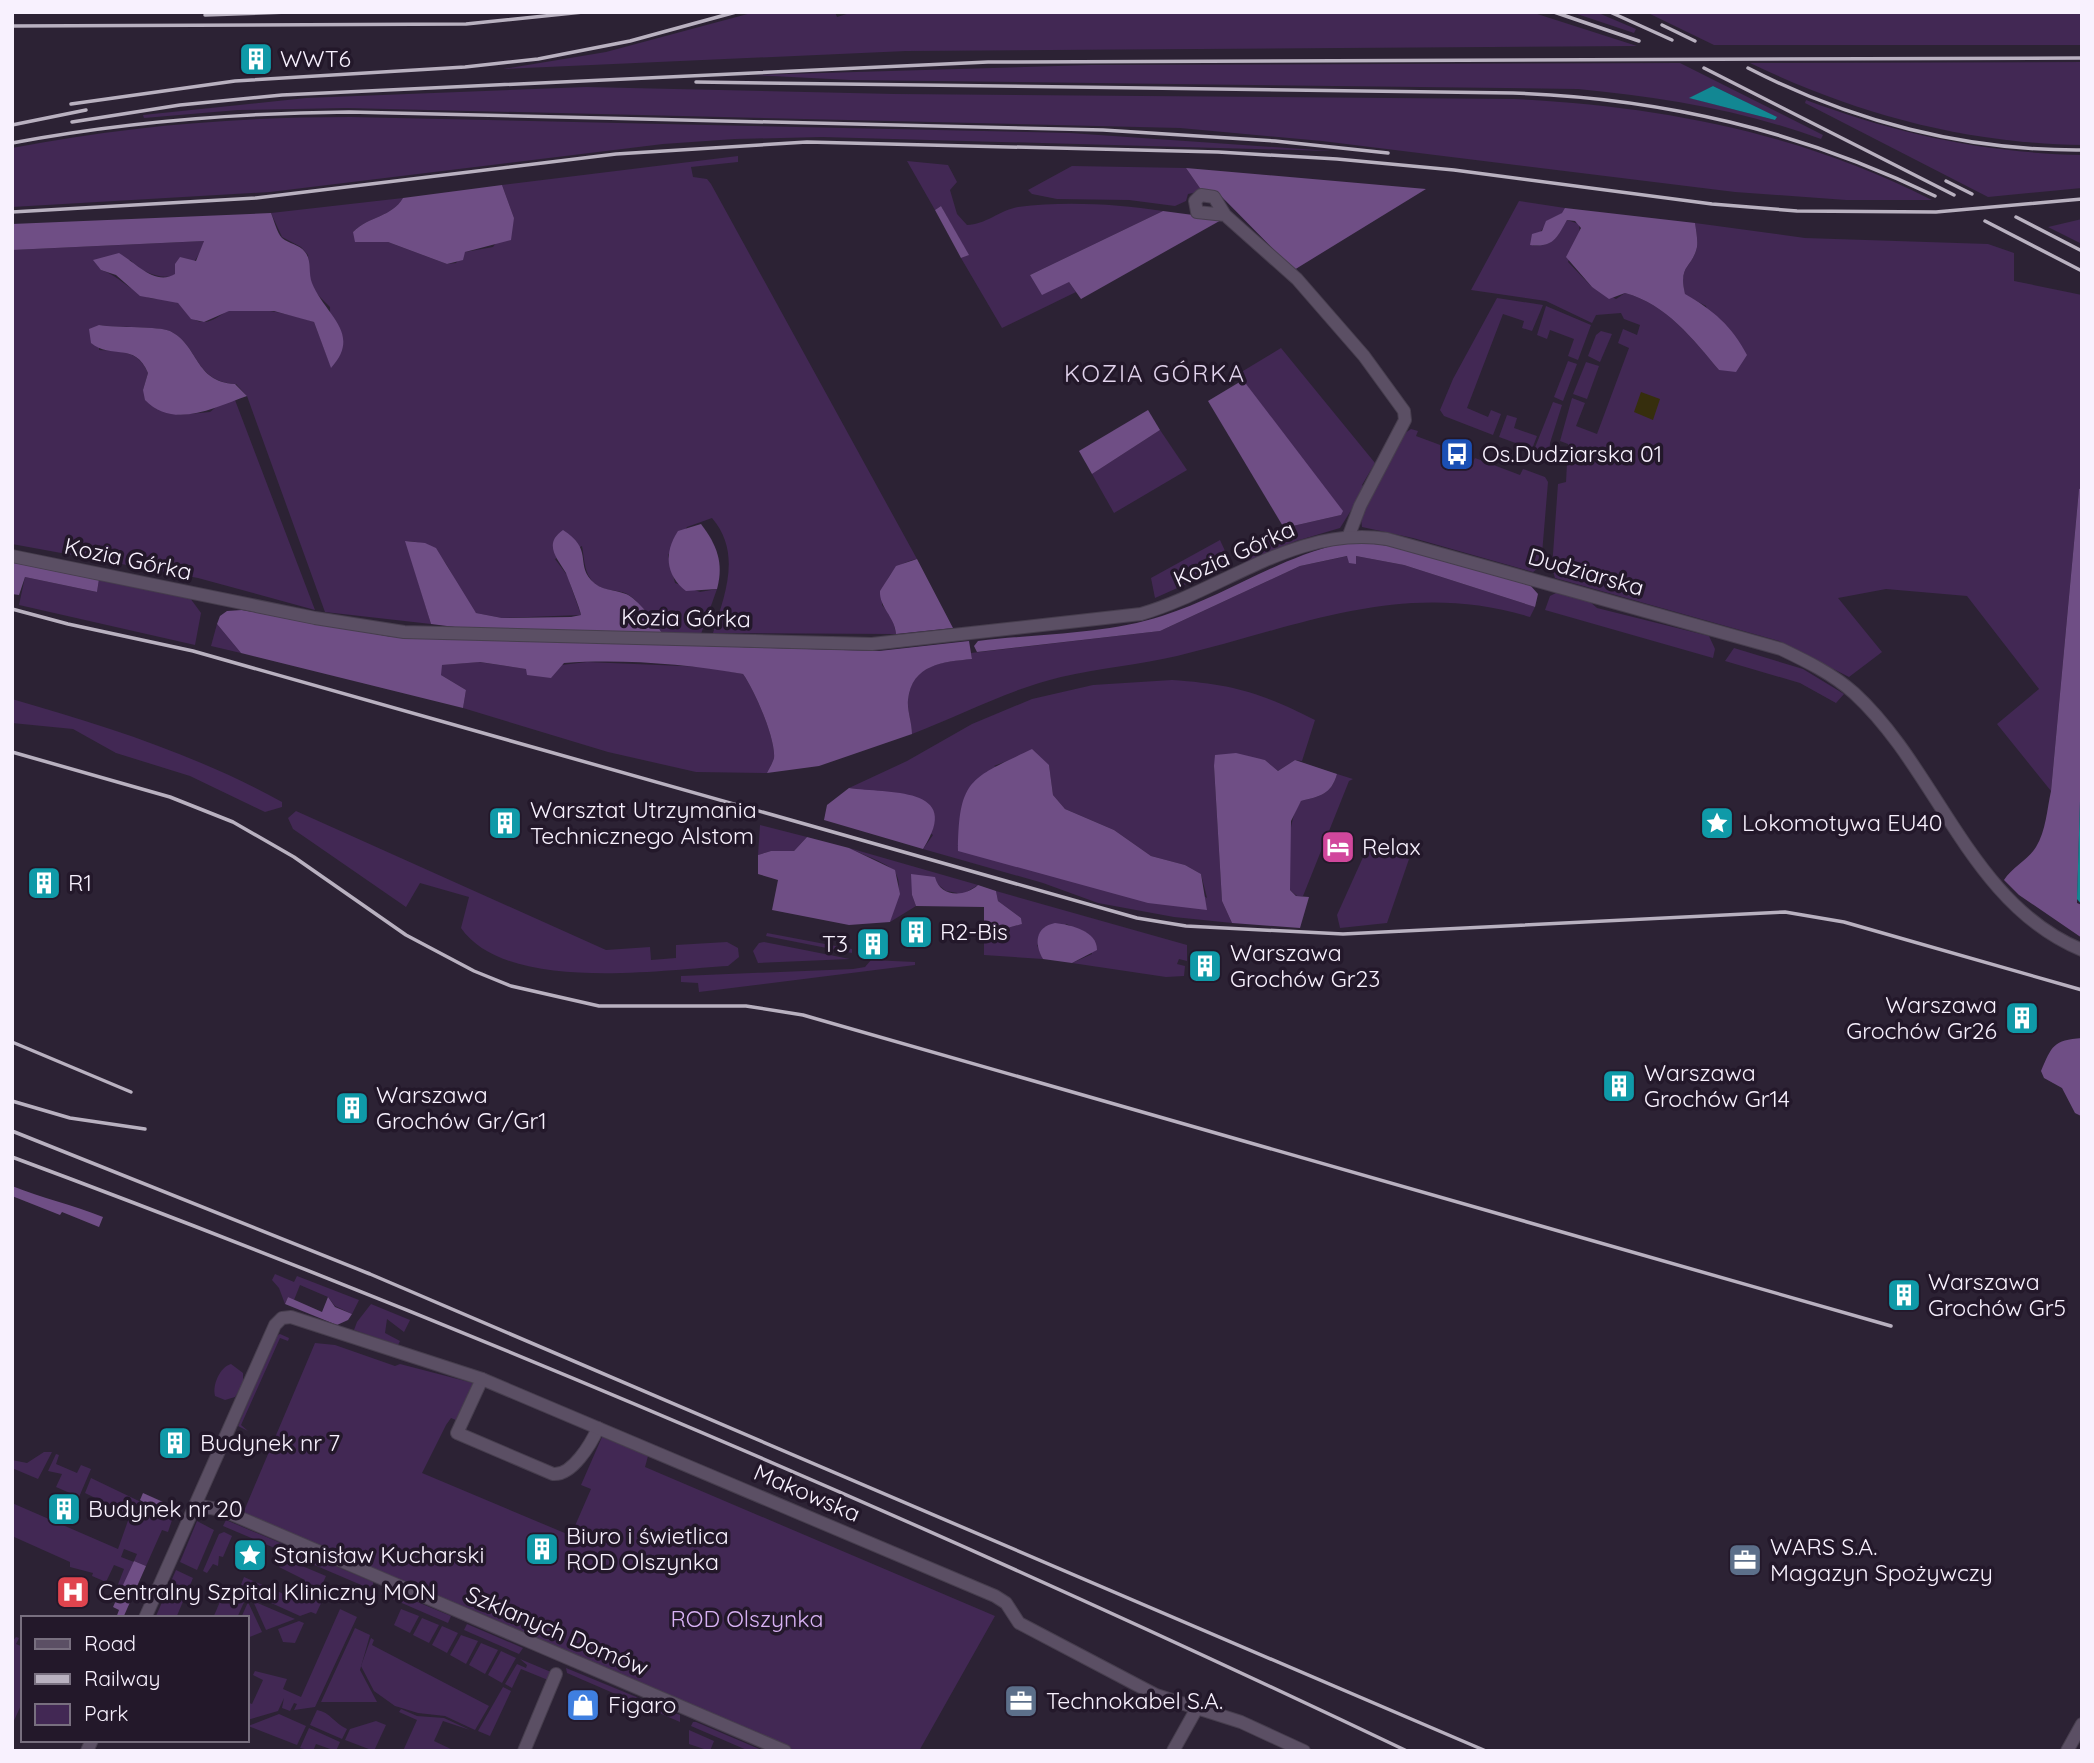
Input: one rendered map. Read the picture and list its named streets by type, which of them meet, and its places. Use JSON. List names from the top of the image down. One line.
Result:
{"streets":{"street":["Kozia Górka","Dudziarska","Makowska","Szklanych Domów"]},"crossings":[["Kozia Górka","Dudziarska"],["Makowska","Szklanych Domów"]],"districts":["KOZIA GÓRKA"],"parks":["ROD Olszynka"],"places":{"building":["WWT6","Warsztat Utrzymania Technicznego Alstom","R1","R2-Bis","T3","Warszawa Grochów Gr23","Warszawa Grochów Gr26","Warszawa Grochów Gr14","Warszawa Grochów Gr/Gr1","Warszawa Grochów Gr5","Budynek nr 7","Budynek nr 20","Biuro i świetlica ROD Olszynka"],"bus stop":["Os.Dudziarska 01"],"place":["Lokomotywa EU40","Stanisław Kucharski"],"hotel":["Relax"],"office":["WARS S.A. Magazyn Spożywczy","Technokabel S.A."],"hospital":["Centralny Szpital Kliniczny MON"],"shop":["Figaro"]},"legend":["Road","Railway","Park"]}
